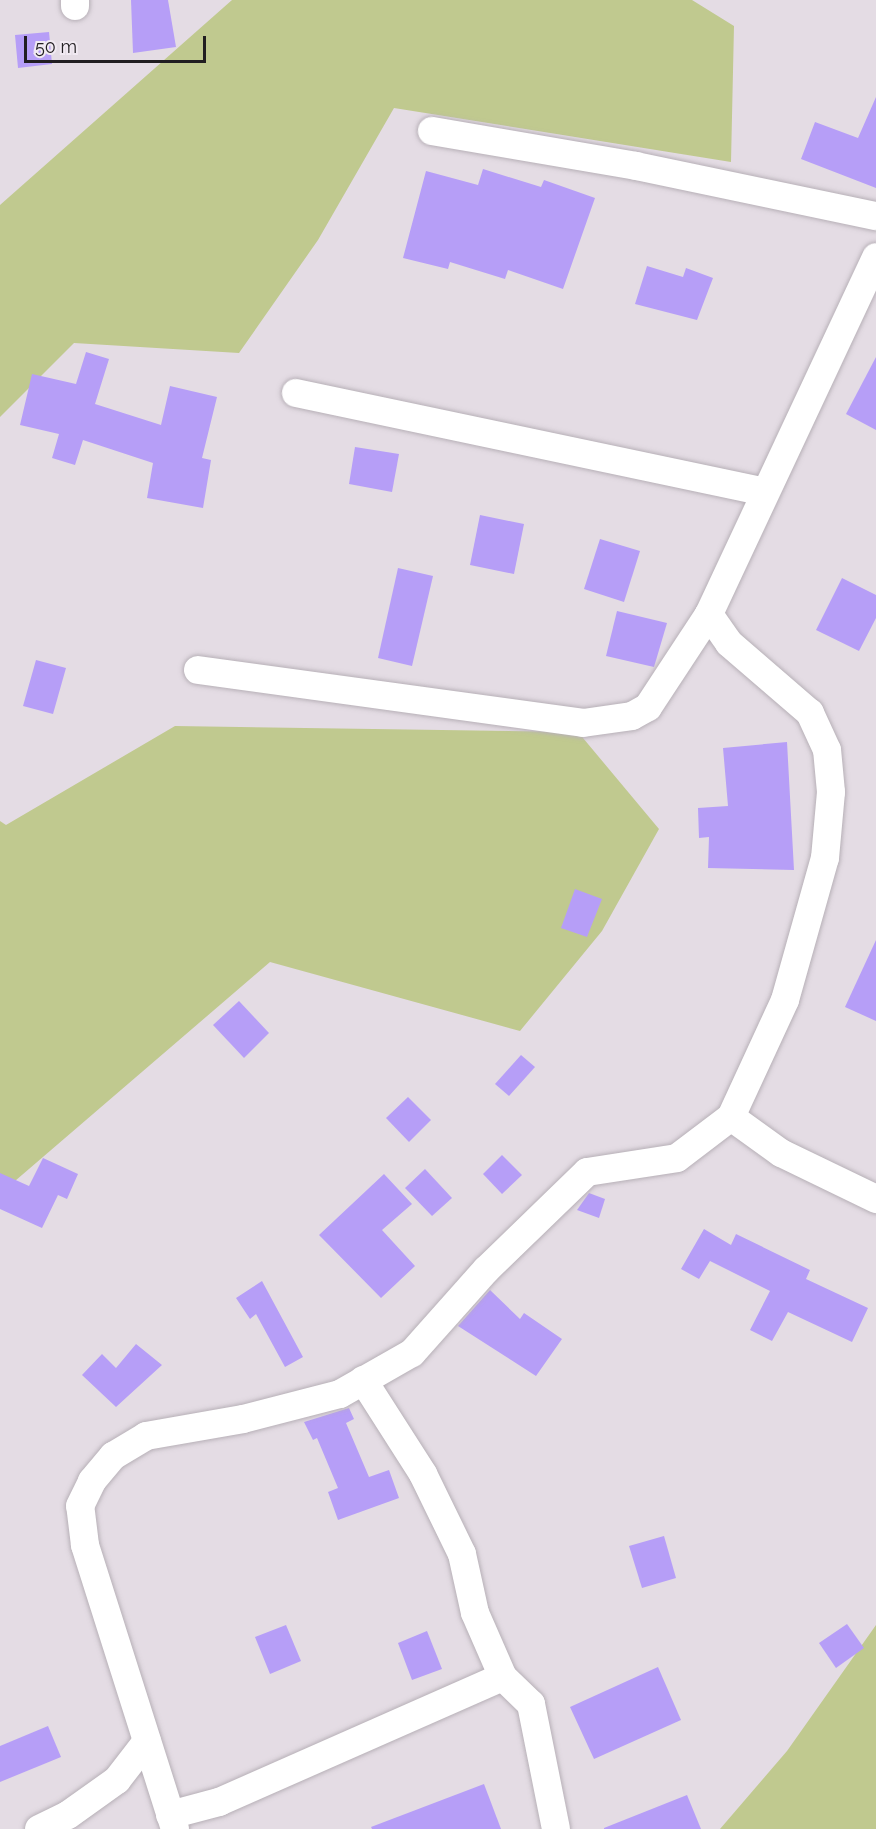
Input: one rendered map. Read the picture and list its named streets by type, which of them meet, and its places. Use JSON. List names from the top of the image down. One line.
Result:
{"scale_bar":"50 m"}
